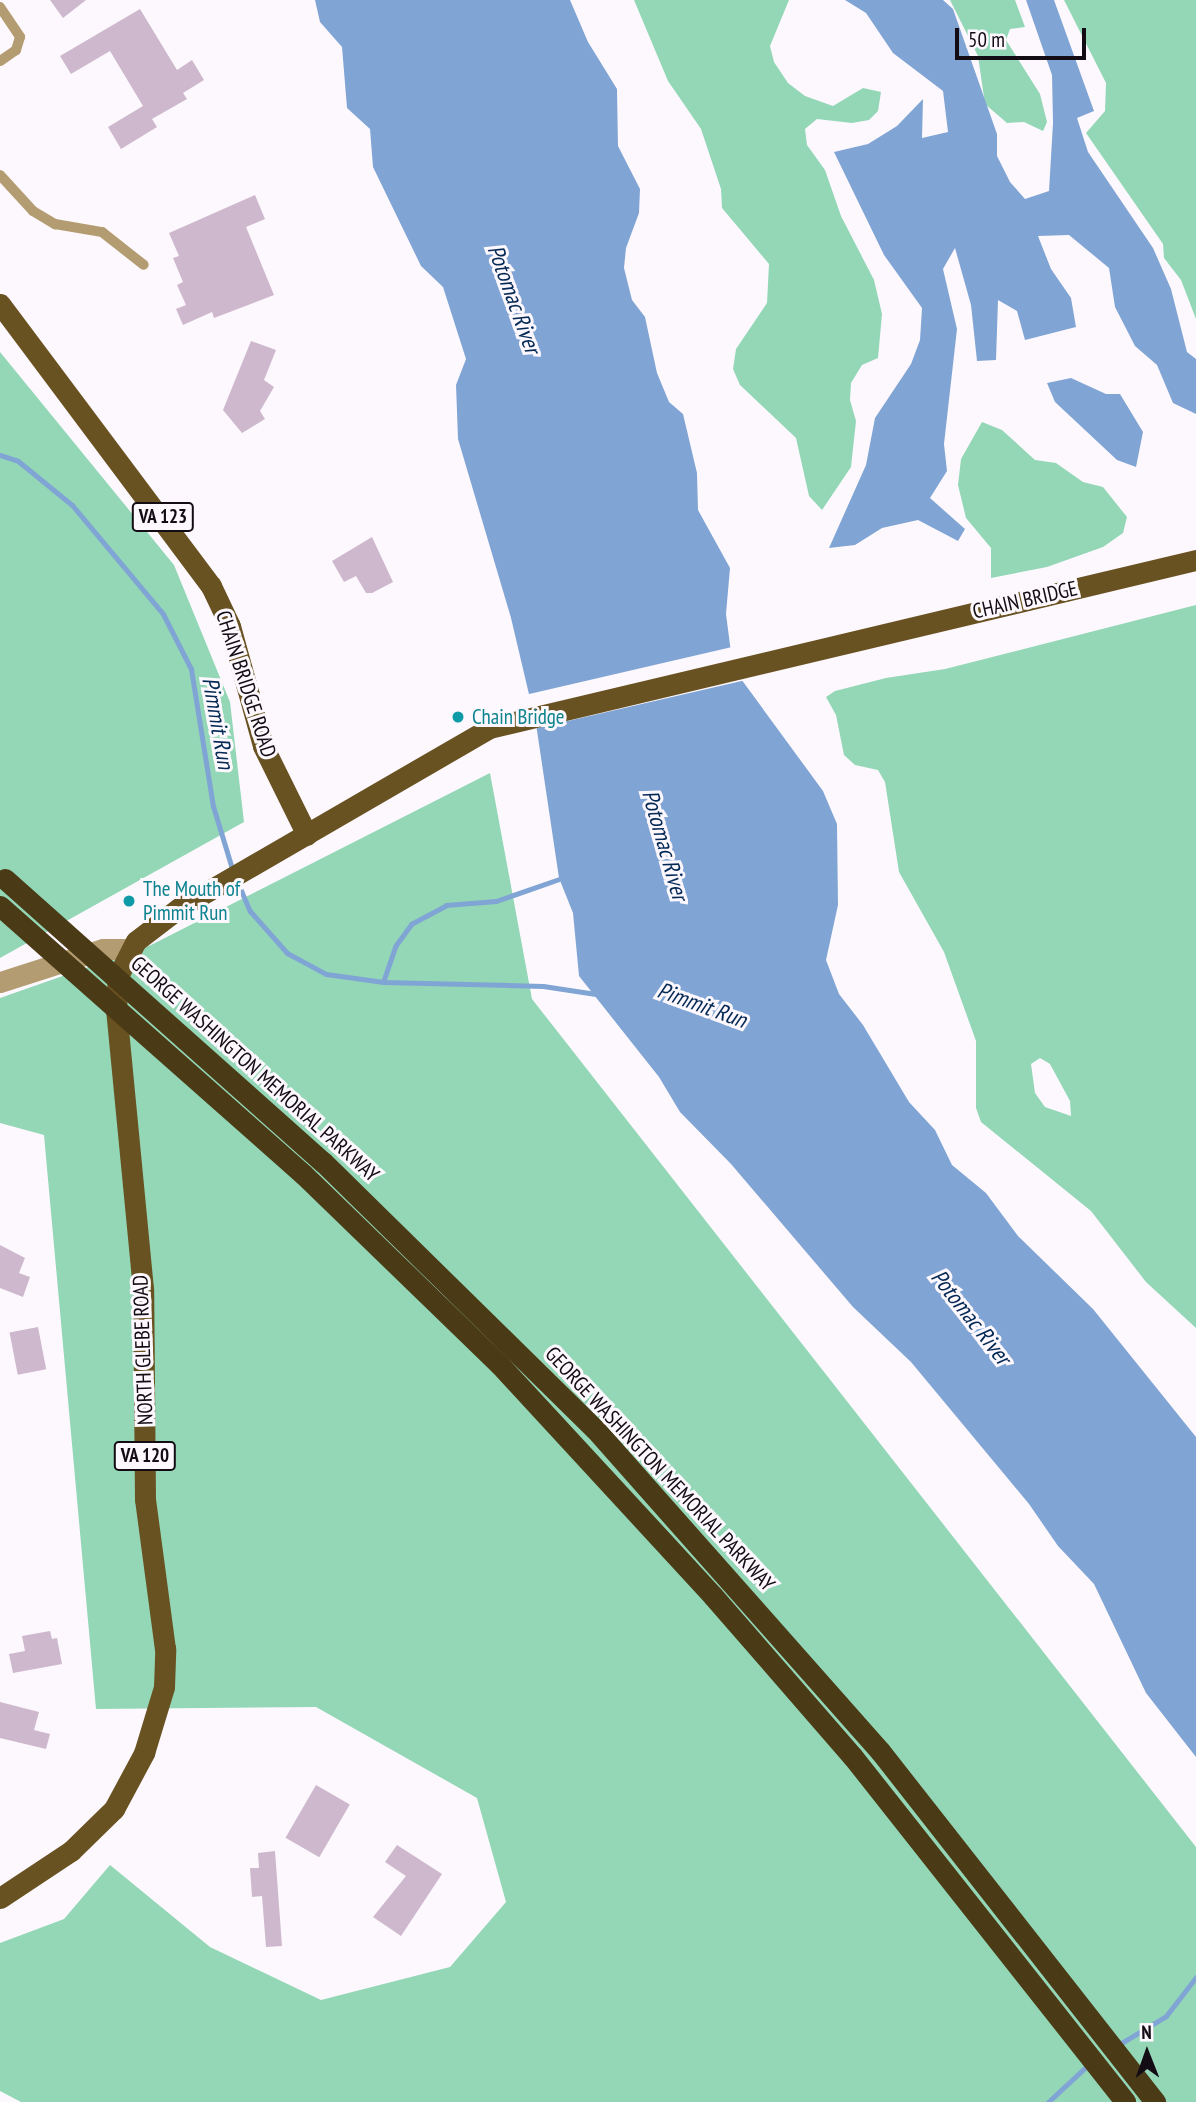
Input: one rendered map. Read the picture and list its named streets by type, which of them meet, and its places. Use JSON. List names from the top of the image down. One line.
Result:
{"streets":{"highway":["GEORGE WASHINGTON MEMORIAL PARKWAY"],"main road":["VA 123","CHAIN BRIDGE","CHAIN BRIDGE ROAD","NORTH GLEBE ROAD","VA 120"]},"crossings":[["CHAIN BRIDGE","CHAIN BRIDGE ROAD"],["CHAIN BRIDGE","NORTH GLEBE ROAD"],["CHAIN BRIDGE ROAD","NORTH GLEBE ROAD"]],"water":["Potomac River","Pimmit Run"],"places":["Chain Bridge","The Mouth of Pimmit Run"],"scale_bar":"50 m","north":"top"}
